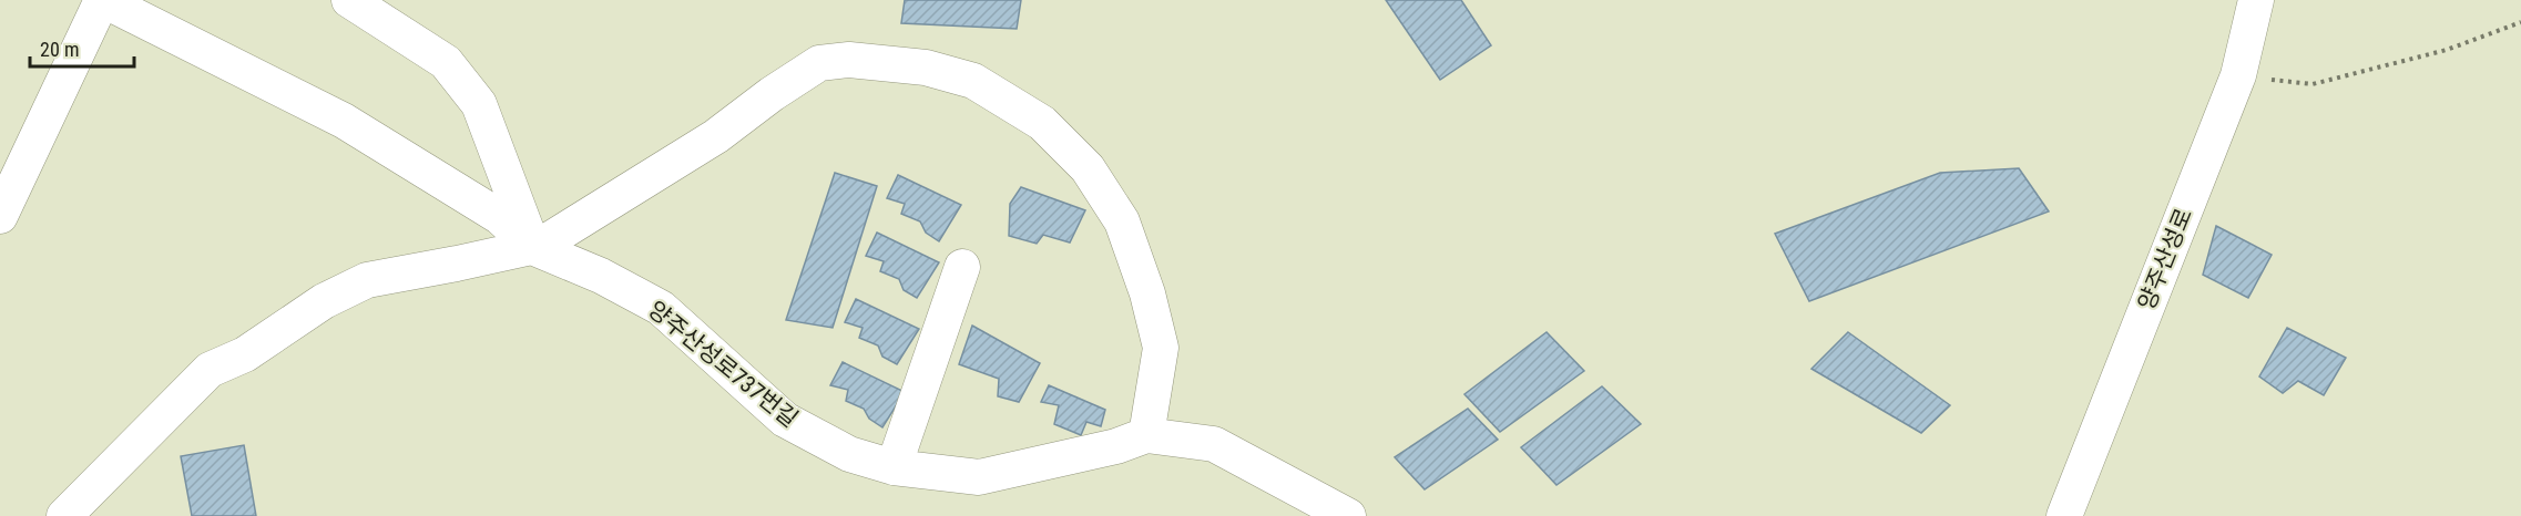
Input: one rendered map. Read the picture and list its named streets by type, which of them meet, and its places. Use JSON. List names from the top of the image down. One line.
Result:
{"streets":{"street":["양주산성로","양주산성로737번길"]},"scale_bar":"20 m"}
